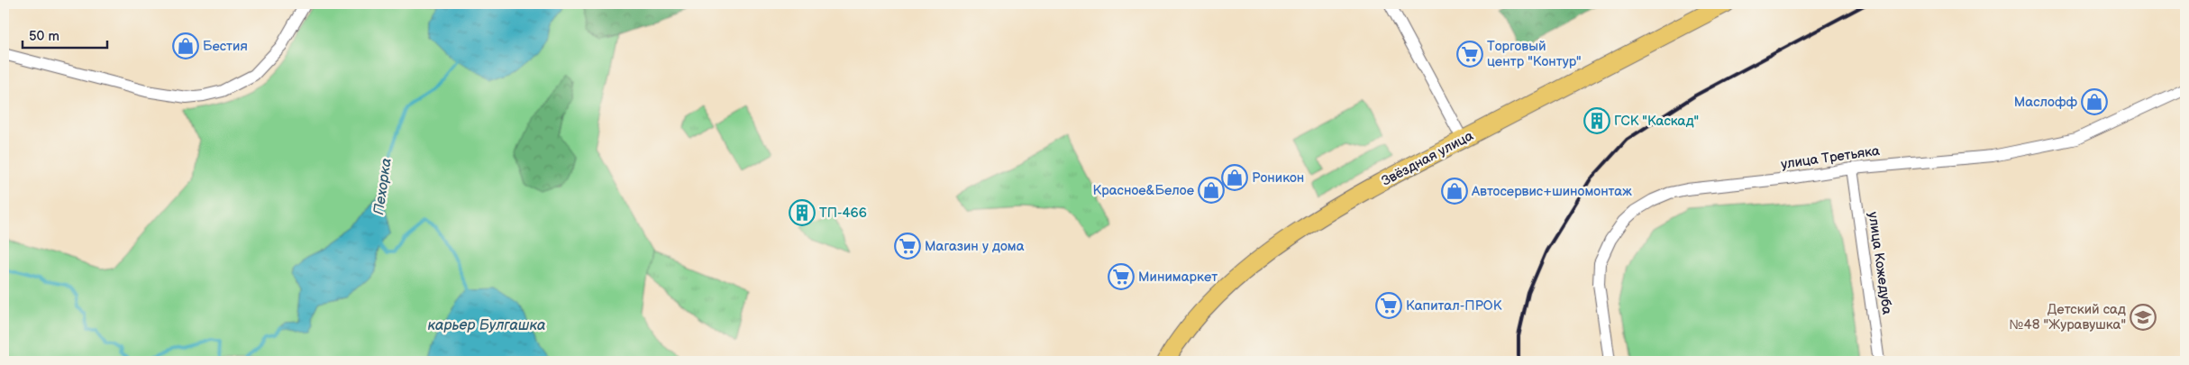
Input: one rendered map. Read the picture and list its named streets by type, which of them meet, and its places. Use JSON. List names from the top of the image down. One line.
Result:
{"streets":{"main road":["Звёздная улица"],"street":["улица Третьяка","улица Кожедуба"]},"crossings":[["улица Третьяка","улица Кожедуба"]],"water":["Пехорка","карьер Булгашка"],"places":{"shop":["Бестия","Маслофф","Роникон","Красное&Белое","Автосервис+шиномонтаж"],"supermarket":["Торговый центр \"Контур\"","Магазин у дома","Минимаркет","Капитал-ПРОК"],"building":["ГСК \"Каскад\"","ТП-466"],"school or university":["Детский сад №48 \"Журавушка\""]},"scale_bar":"50 m"}
